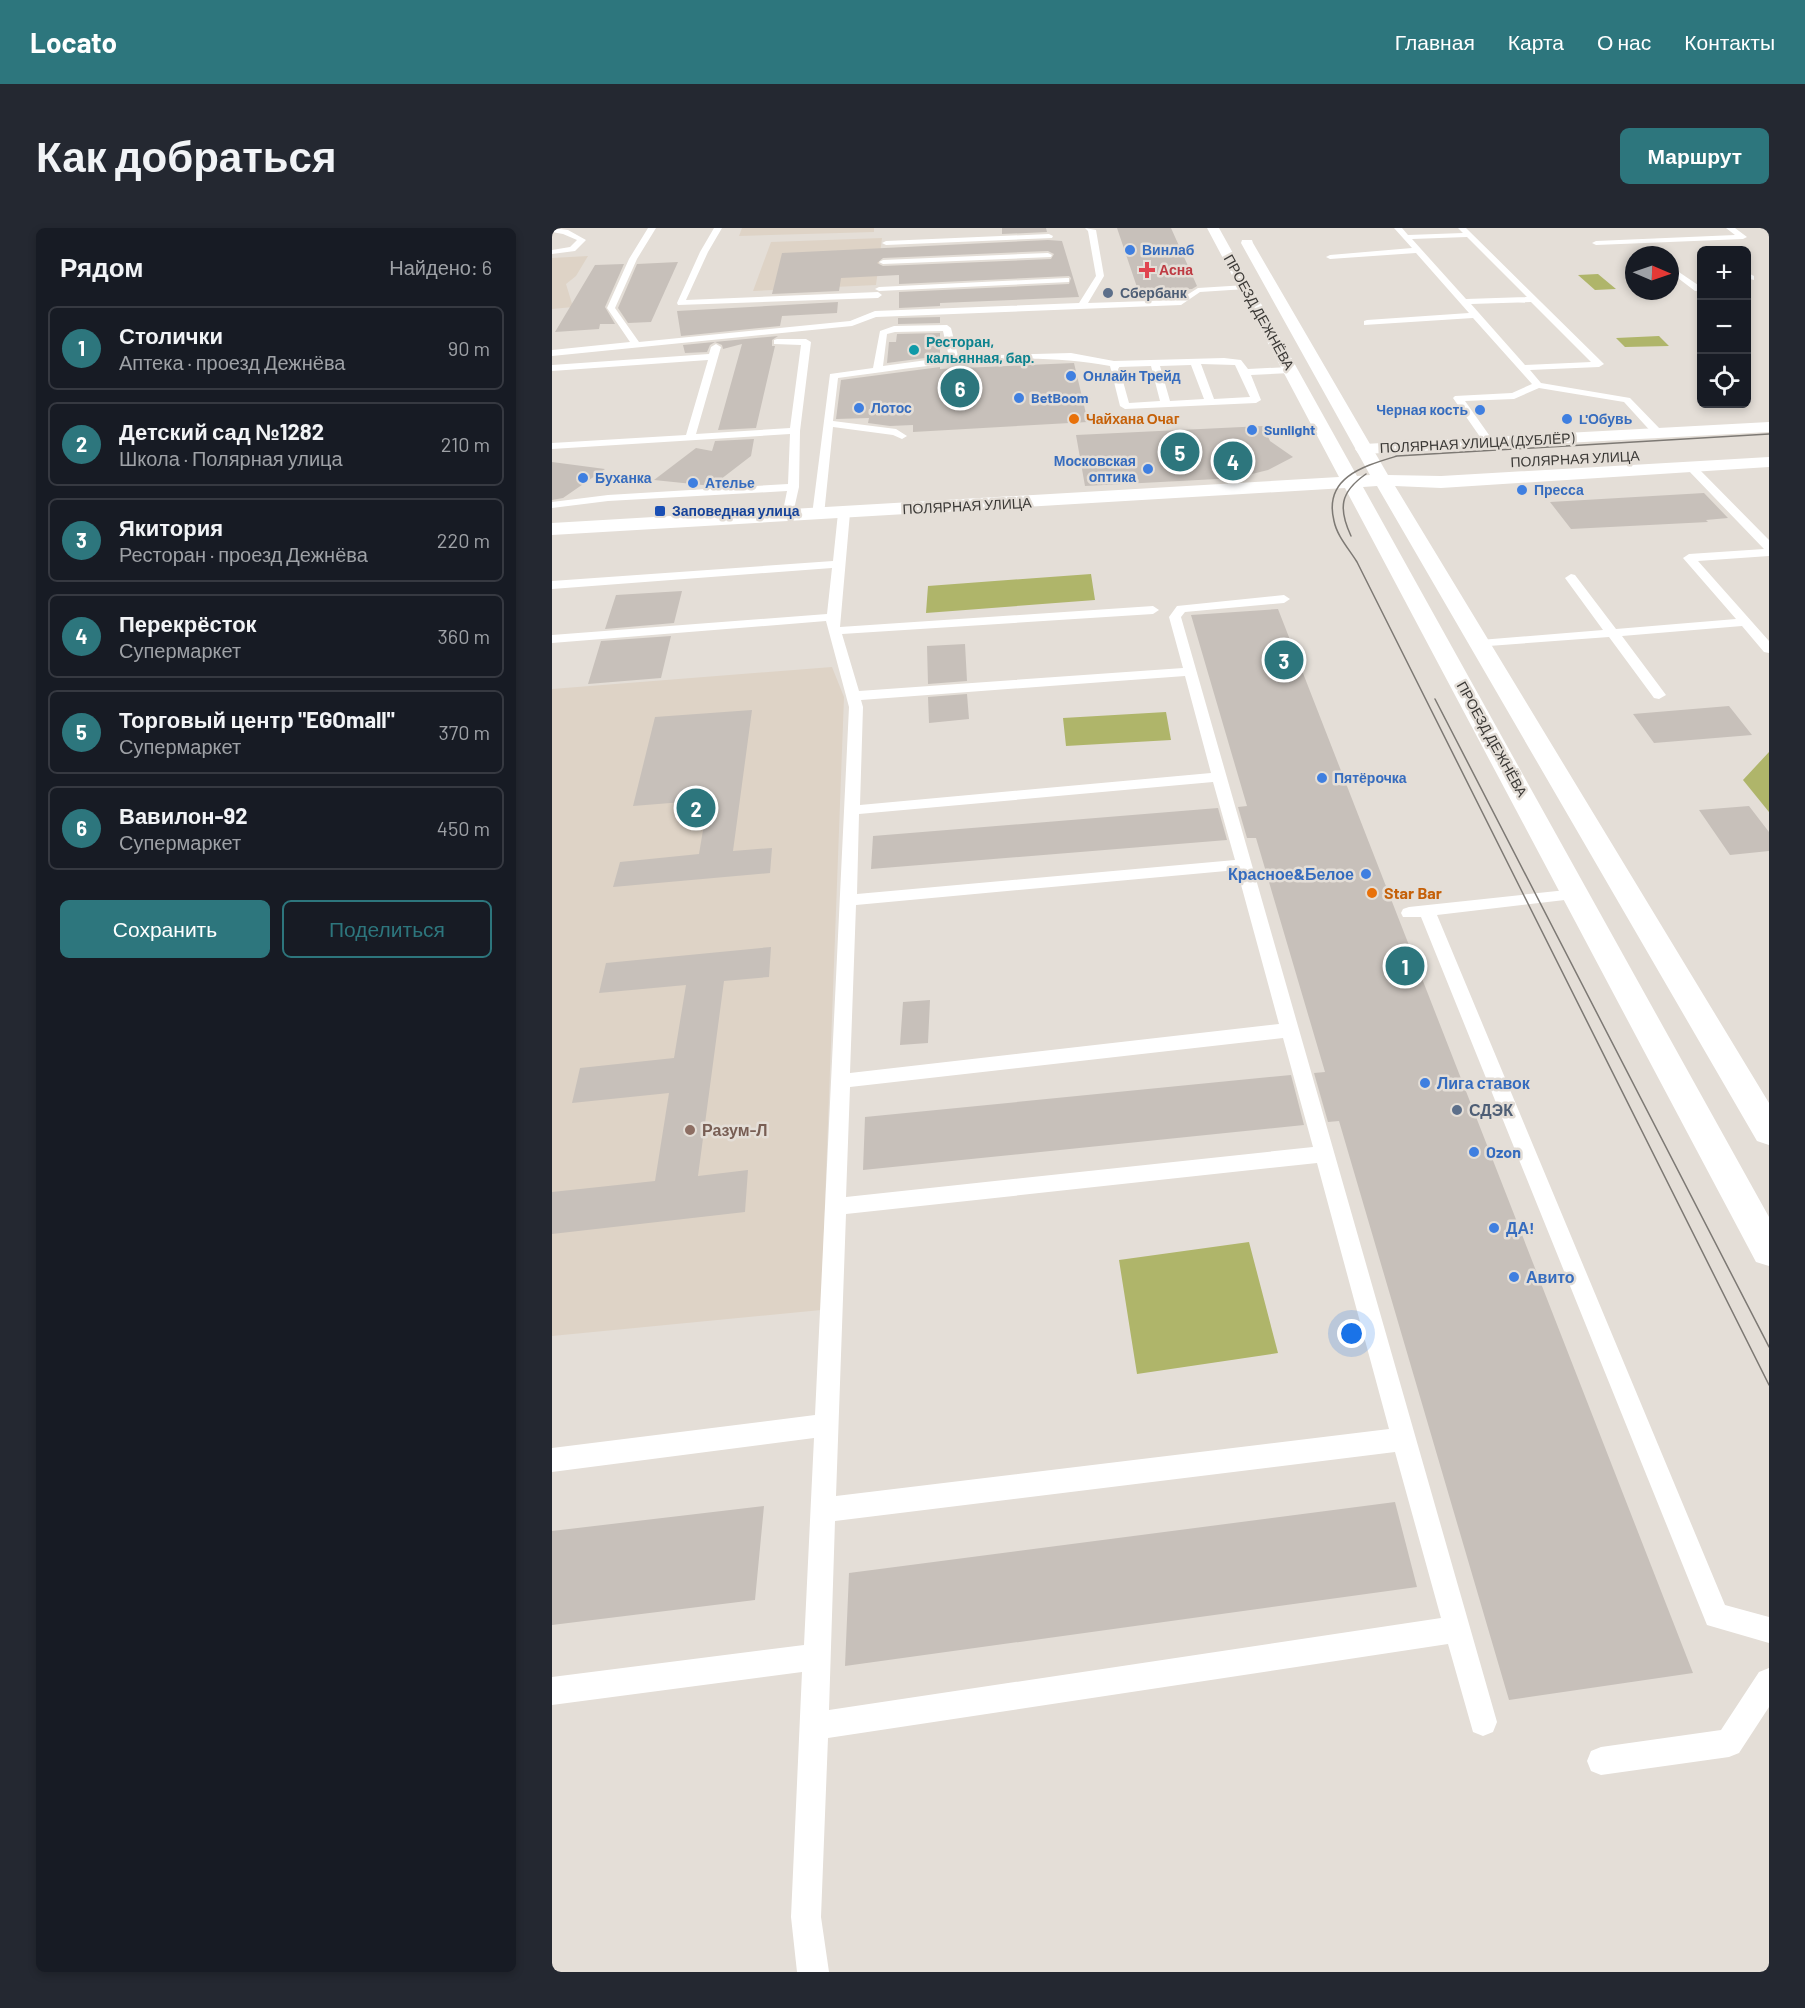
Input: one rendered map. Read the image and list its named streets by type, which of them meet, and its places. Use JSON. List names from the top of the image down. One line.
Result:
{"streets":{"main road":["ПРОЕЗД ДЕЖНЁВА","ПОЛЯРНАЯ УЛИЦА (ДУБЛЁР)","ПОЛЯРНАЯ УЛИЦА"]},"crossings":[["ПРОЕЗД ДЕЖНЁВА","ПОЛЯРНАЯ УЛИЦА (ДУБЛЁР)"],["ПРОЕЗД ДЕЖНЁВА","ПОЛЯРНАЯ УЛИЦА"]],"places":{"other":["Винлаб","Сбербанк","Ресторан, кальянная, бар.","Онлайн Трейд","BetBoom","Лотос","Черная кость","Чайхана Очаг","L'Обувь","Sunlight","Московская оптика","Буханка","Ателье","Пресса","Пятёрочка","Красное&Белое","Star Bar","Лига ставок","СДЭК","Разум-Л","Ozon","ДА!","Авито"],"health":["Асна"],"transit":["Заповедная улица"]},"north":"right","page":{"header":"Locato","nav":["Главная","Карта","О нас","Контакты"],"buttons":["Маршрут",["Сохранить","Поделиться"]],"title":"Как добраться","heading":["Рядом","Найдено: 6"],"map_buttons":["+","−"],"list":[{"mark":"1","name":"Столички","note":"Аптека · проезд Дежнёва","value":"90 m"},{"mark":"2","name":"Детский сад №1282","note":"Школа · Полярная улица","value":"210 m"},{"mark":"3","name":"Якитория","note":"Ресторан · проезд Дежнёва","value":"220 m"},{"mark":"4","name":"Перекрёсток","note":"Супермаркет","value":"360 m"},{"mark":"5","name":"Торговый центр \"EGOmall\"","note":"Супермаркет","value":"370 m"},{"mark":"6","name":"Вавилон-92","note":"Супермаркет","value":"450 m"}],"pins":["6","5","4","3","2","1"]}}
